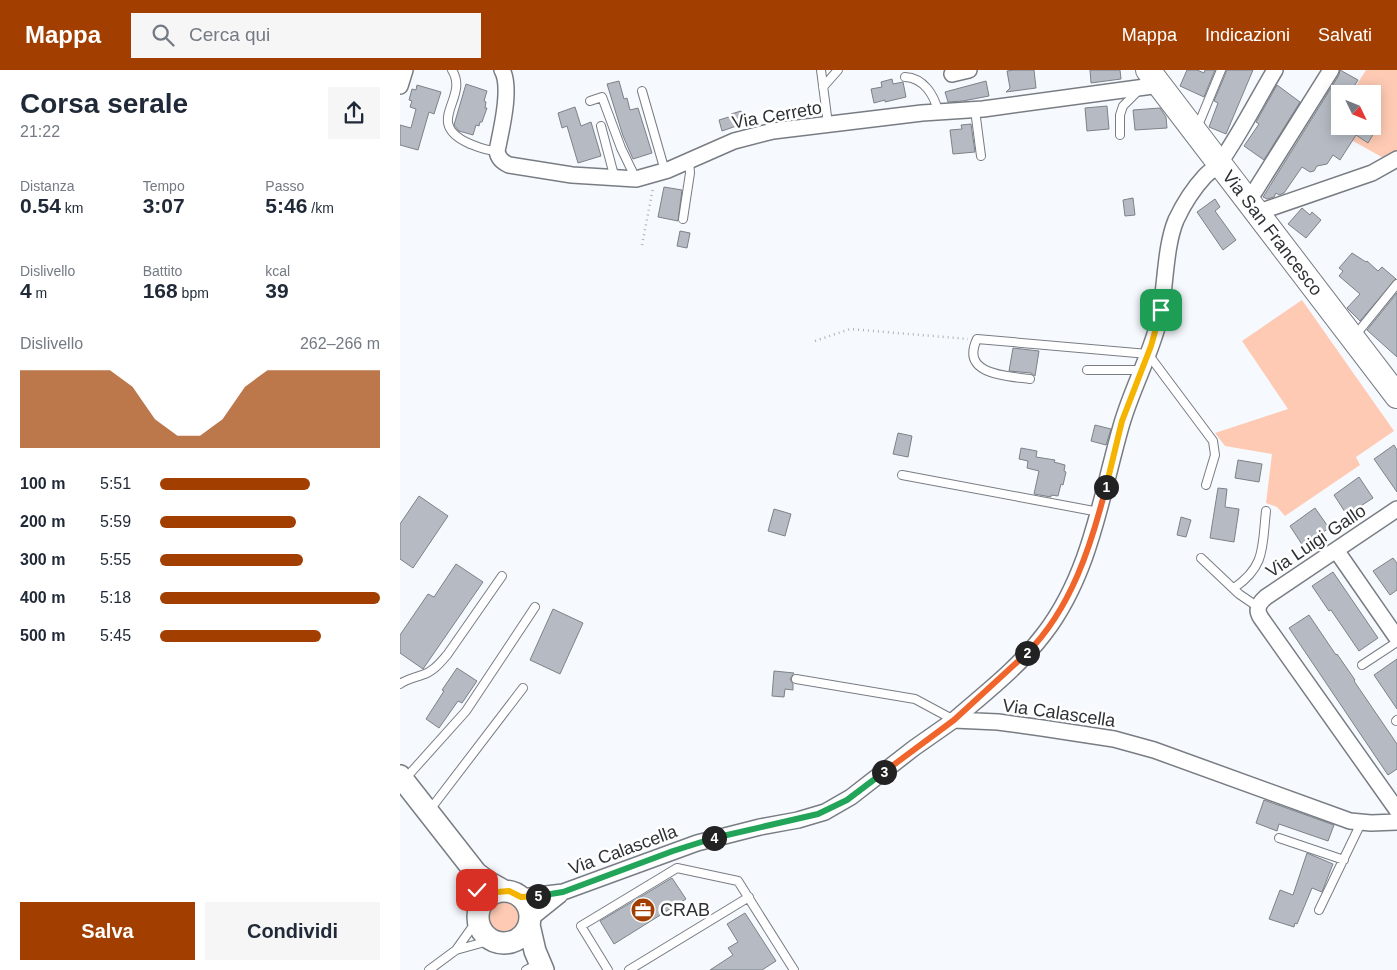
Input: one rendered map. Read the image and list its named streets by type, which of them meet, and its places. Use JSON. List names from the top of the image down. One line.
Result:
{"streets":{"main road":["Via San Francesco"],"street":["Via Cerreto","Via Luigi Gallo","Via Calascella"]},"crossings":[["Via Cerreto","Via San Francesco"]],"places":{"office":["CRAB"]},"north":"bottom right","page":{"header":"Mappa","search":"Cerca qui","nav":["Mappa","Indicazioni","Salvati"],"heading":["Corsa serale","21:22"],"stats":[["Distanza","0.54 km"],["Tempo","3:07"],["Passo","5:46 /km"],["Dislivello","4 m"],["Battito","168 bpm"],["kcal","39"]],"chart":["Dislivello","262–266 m"],"list":[{"name":"100 m","note":"5:51"},{"name":"200 m","note":"5:59"},{"name":"300 m","note":"5:55"},{"name":"400 m","note":"5:18"},{"name":"500 m","note":"5:45"}],"pins":["1","2","3","4","5"],"buttons":["Salva","Condividi"]}}
